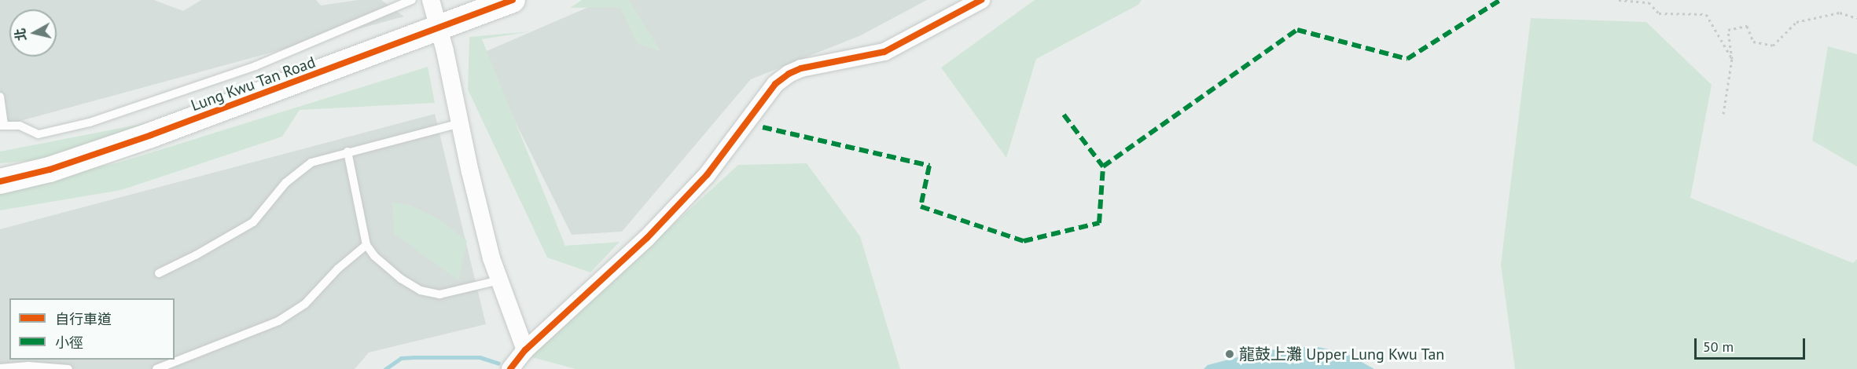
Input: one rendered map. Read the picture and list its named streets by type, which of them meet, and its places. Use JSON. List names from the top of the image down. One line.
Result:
{"streets":{"street":["Lung Kwu Tan Road"]},"places":["龍鼓上灘 Upper Lung Kwu Tan"],"legend":["自行車道","小徑"],"scale_bar":"50 m","north":"left"}
